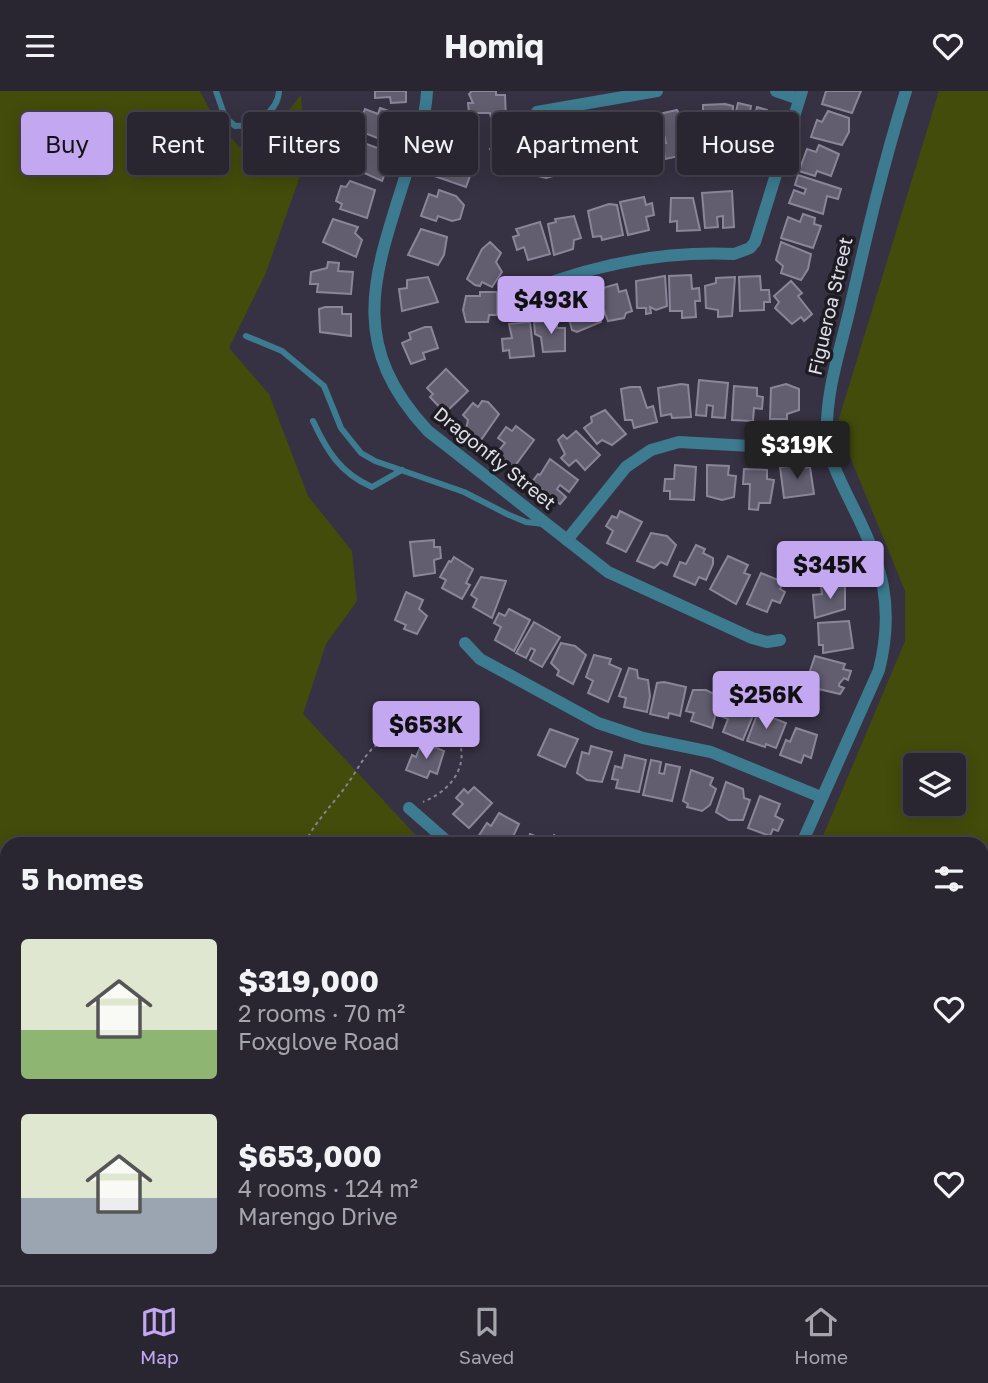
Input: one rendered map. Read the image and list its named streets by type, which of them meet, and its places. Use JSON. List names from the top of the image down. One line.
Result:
{"streets":{"street":["Figueroa Street","Dragonfly Street"]},"page":{"header":"Homiq","chip":["Buy","Rent","Filters","New","Apartment","House"],"price":["$493K","$319K","$345K","$256K","$653K"],"heading":"5 homes","list":[{"name":"$319,000","note":"2 rooms · 70 m² · Foxglove Road"},{"name":"$653,000","note":"4 rooms · 124 m² · Marengo Drive"}],"tabs":["Map","Saved","Home"]}}
